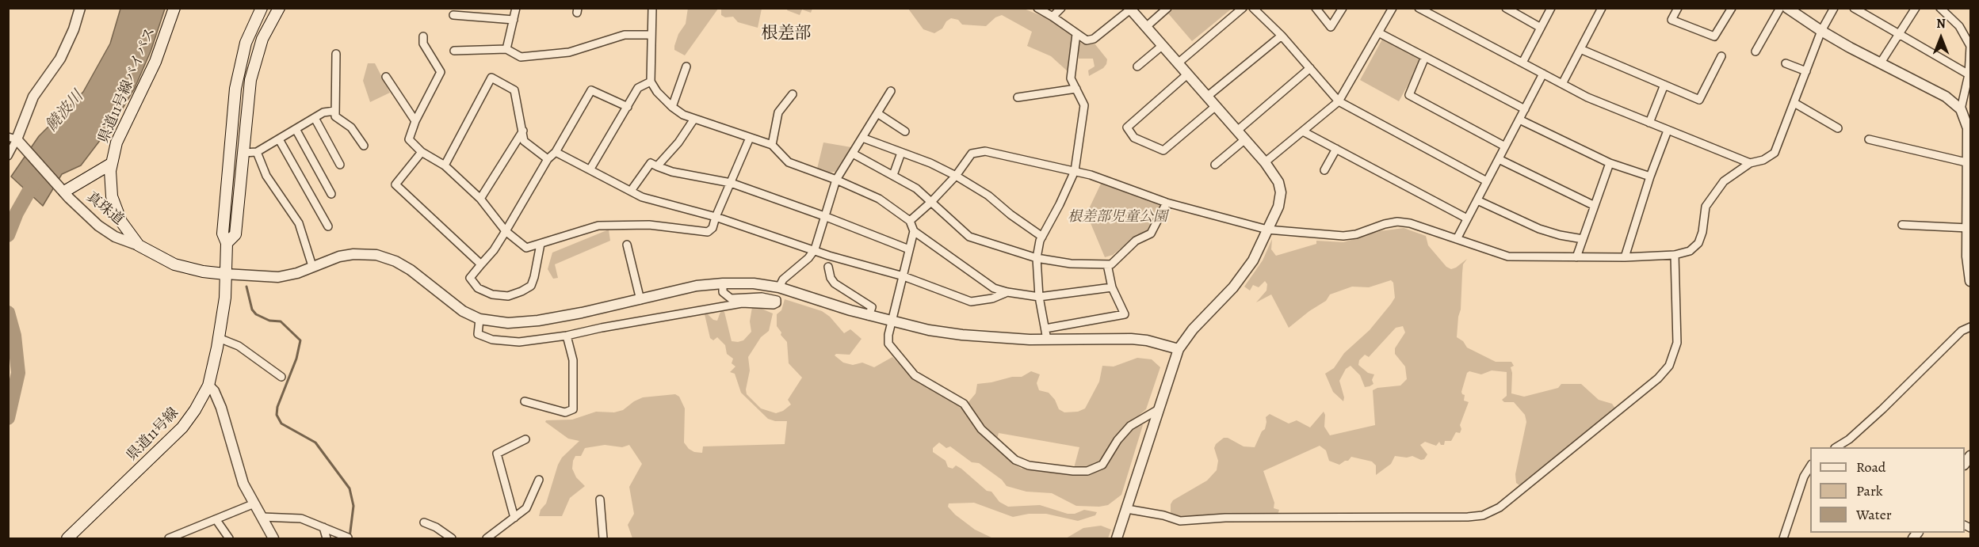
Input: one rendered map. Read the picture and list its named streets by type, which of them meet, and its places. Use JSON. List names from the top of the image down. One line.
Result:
{"streets":{"main road":["県道11号線バイパス","県道11号線"],"street":["真珠道"]},"crossings":[["県道11号線バイパス","真珠道"],["県道11号線バイパス","県道11号線"]],"districts":["根差部"],"water":["饒波川"],"parks":["根差部児童公園"],"legend":["Road","Park","Water"],"north":"top"}
